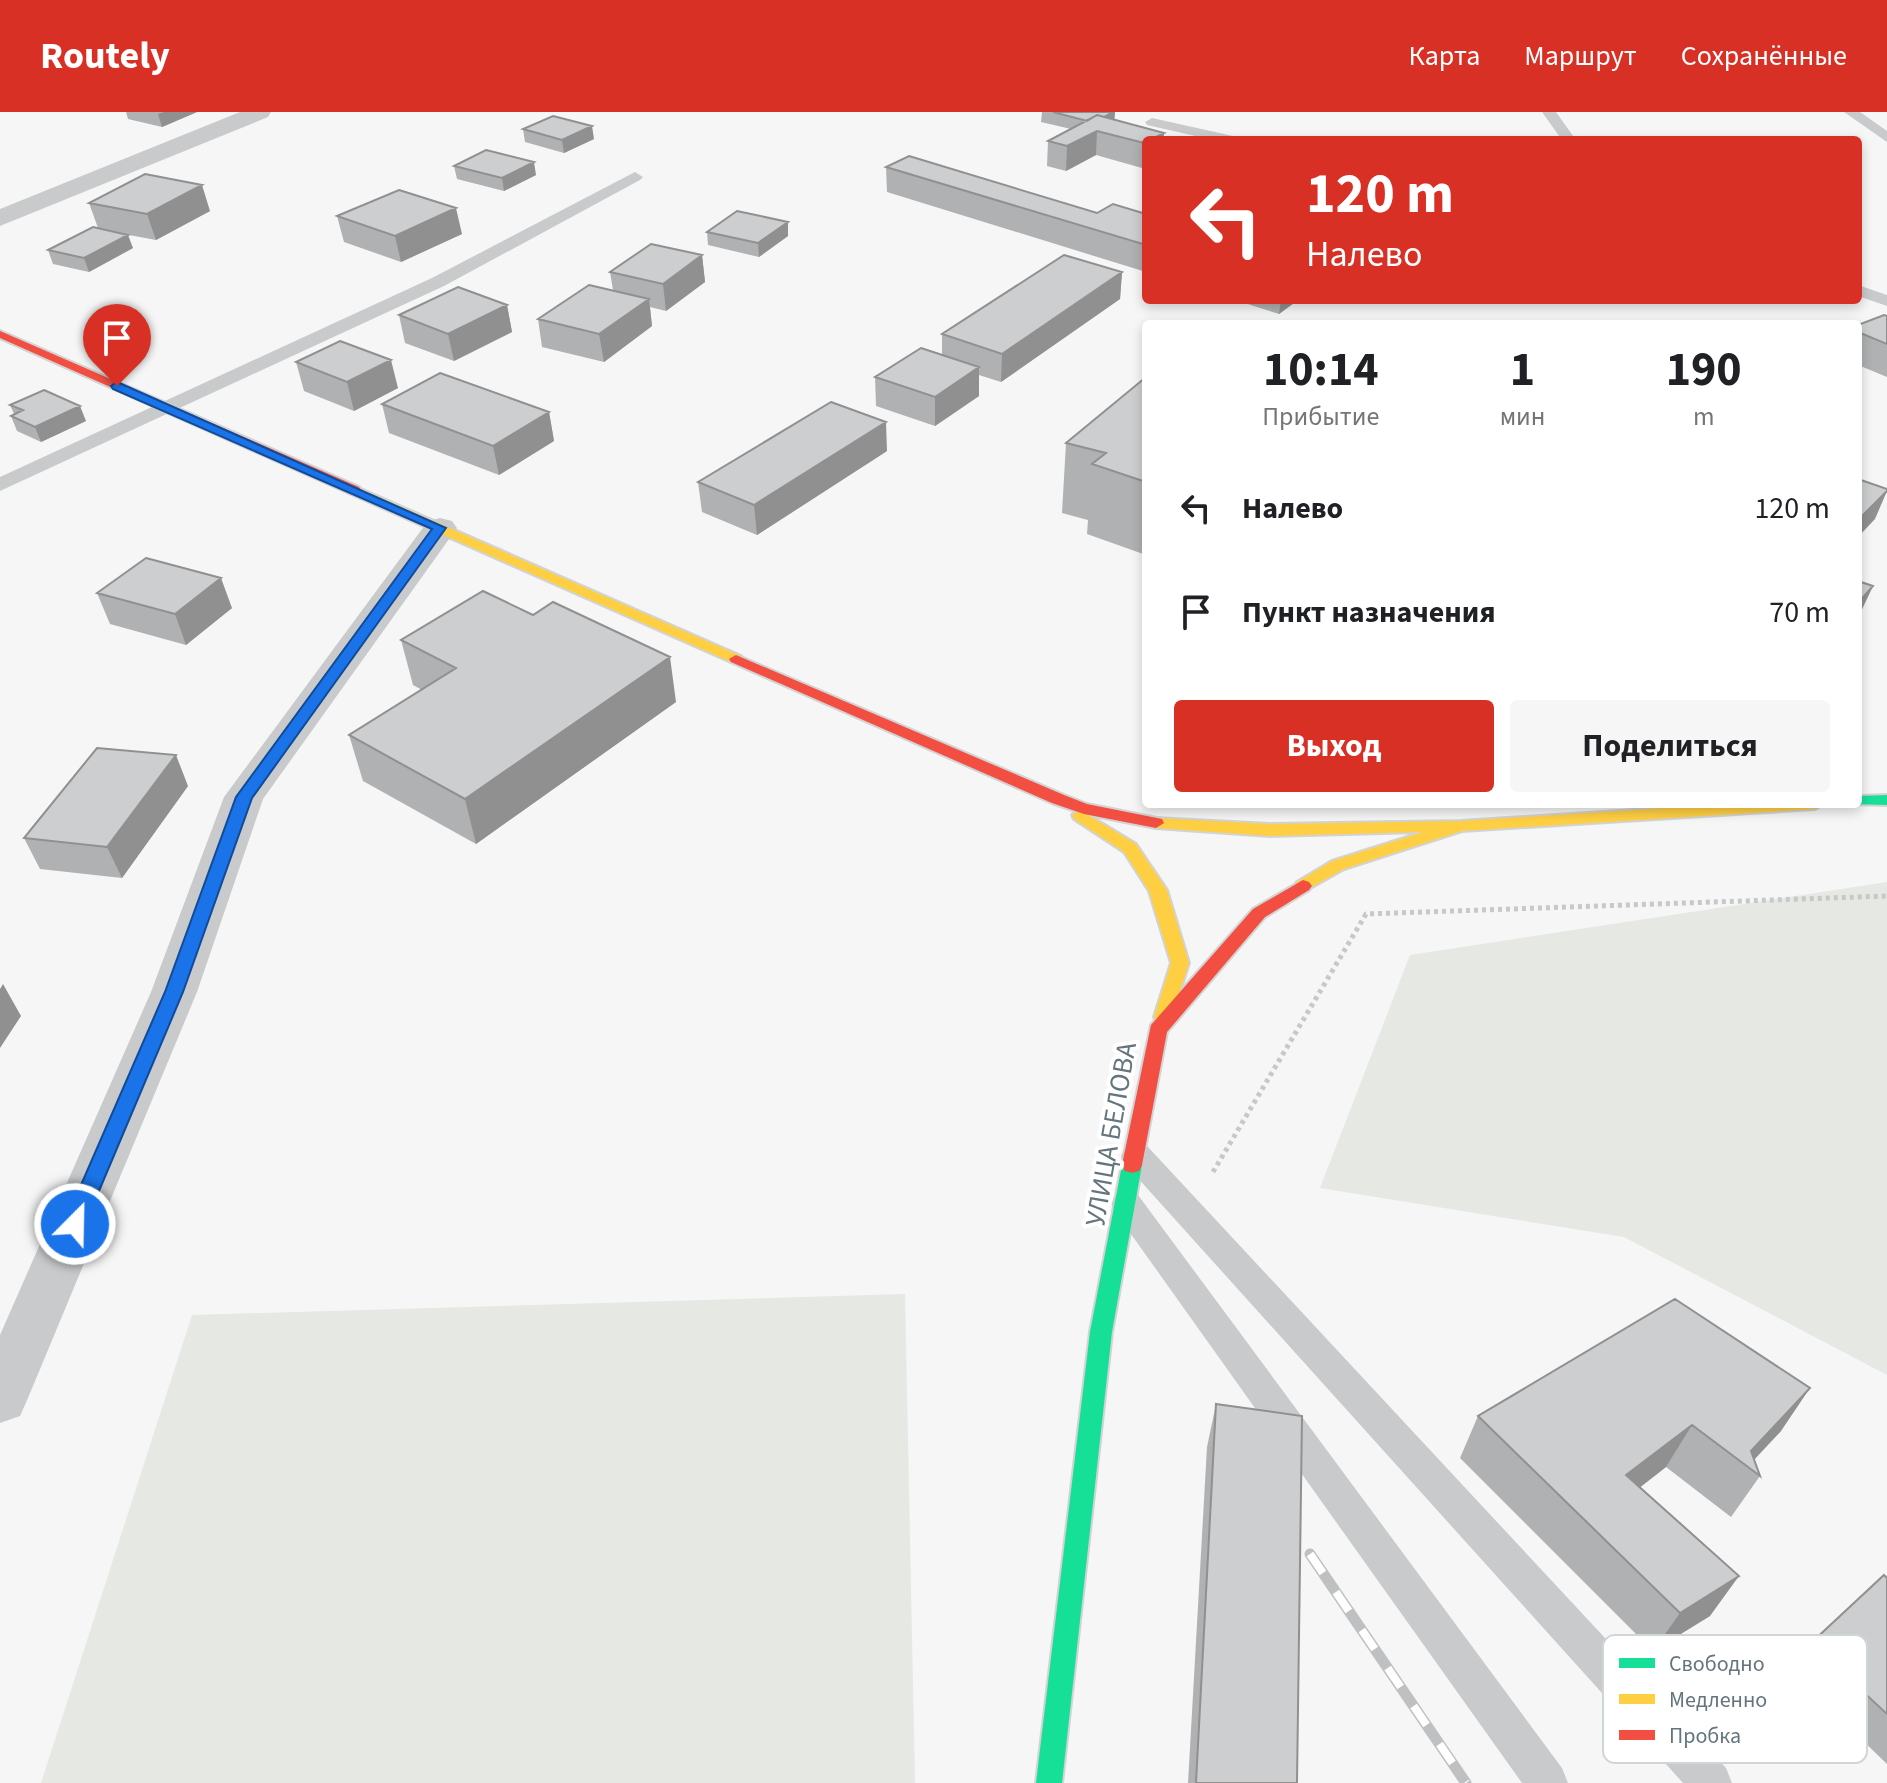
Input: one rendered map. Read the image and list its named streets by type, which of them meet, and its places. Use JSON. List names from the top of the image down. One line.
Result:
{"streets":{"main road":["УЛИЦА БЕЛОВА"]},"legend":["Свободно","Медленно","Пробка"],"page":{"header":"Routely","nav":["Карта","Маршрут","Сохранённые"],"turn":["120 m","Налево"],"eta":["10:14","Прибытие","1","мин","190","m"],"list":[{"name":"Налево","value":"120 m"},{"name":"Пункт назначения","value":"70 m"}],"buttons":["Выход","Поделиться"]}}
